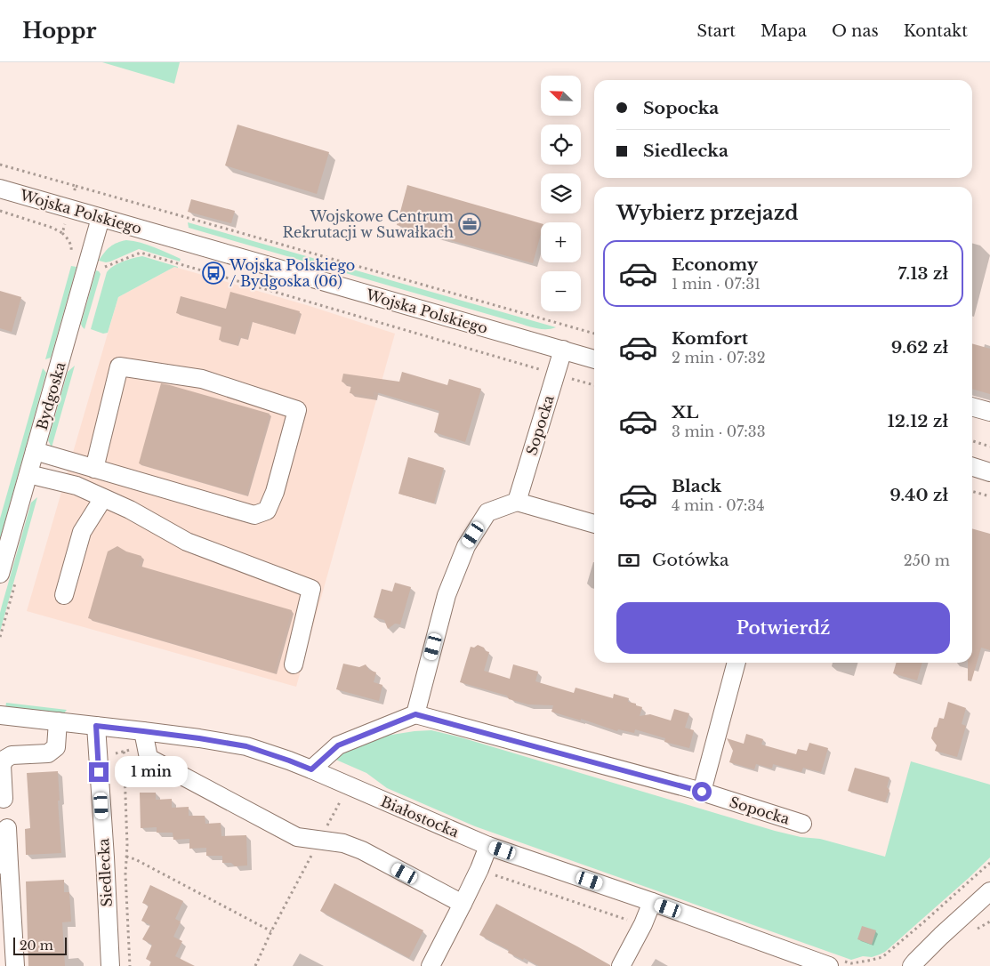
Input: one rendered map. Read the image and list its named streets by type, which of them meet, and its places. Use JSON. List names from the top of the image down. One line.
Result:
{"streets":{"street":["Wojska Polskiego","Bydgoska","Sopocka","Białostocka","Siedlecka"]},"crossings":[["Wojska Polskiego","Bydgoska"],["Wojska Polskiego","Sopocka"],["Białostocka","Siedlecka"]],"places":{"office":["Wojskowe Centrum Rekrutacji w Suwałkach"],"bus stop":["Wojska Polskiego / Bydgoska (06)"]},"scale_bar":"20 m","north":"top left","page":{"header":"Hoppr","nav":["Start","Mapa","O nas","Kontakt"],"map_buttons":["+","−"],"banner":["Sopocka","Siedlecka"],"heading":"Wybierz przejazd","list":[{"name":"Economy","note":"1 min · 07:31","value":"7.13 zł"},{"name":"Komfort","note":"2 min · 07:32","value":"9.62 zł"},{"name":"XL","note":"3 min · 07:33","value":"12.12 zł"},{"name":"Black","note":"4 min · 07:34","value":"9.40 zł"}],"pay":["Gotówka","250 m"],"buttons":"Potwierdź","bubble":"1 min","scale":"20 m"}}
